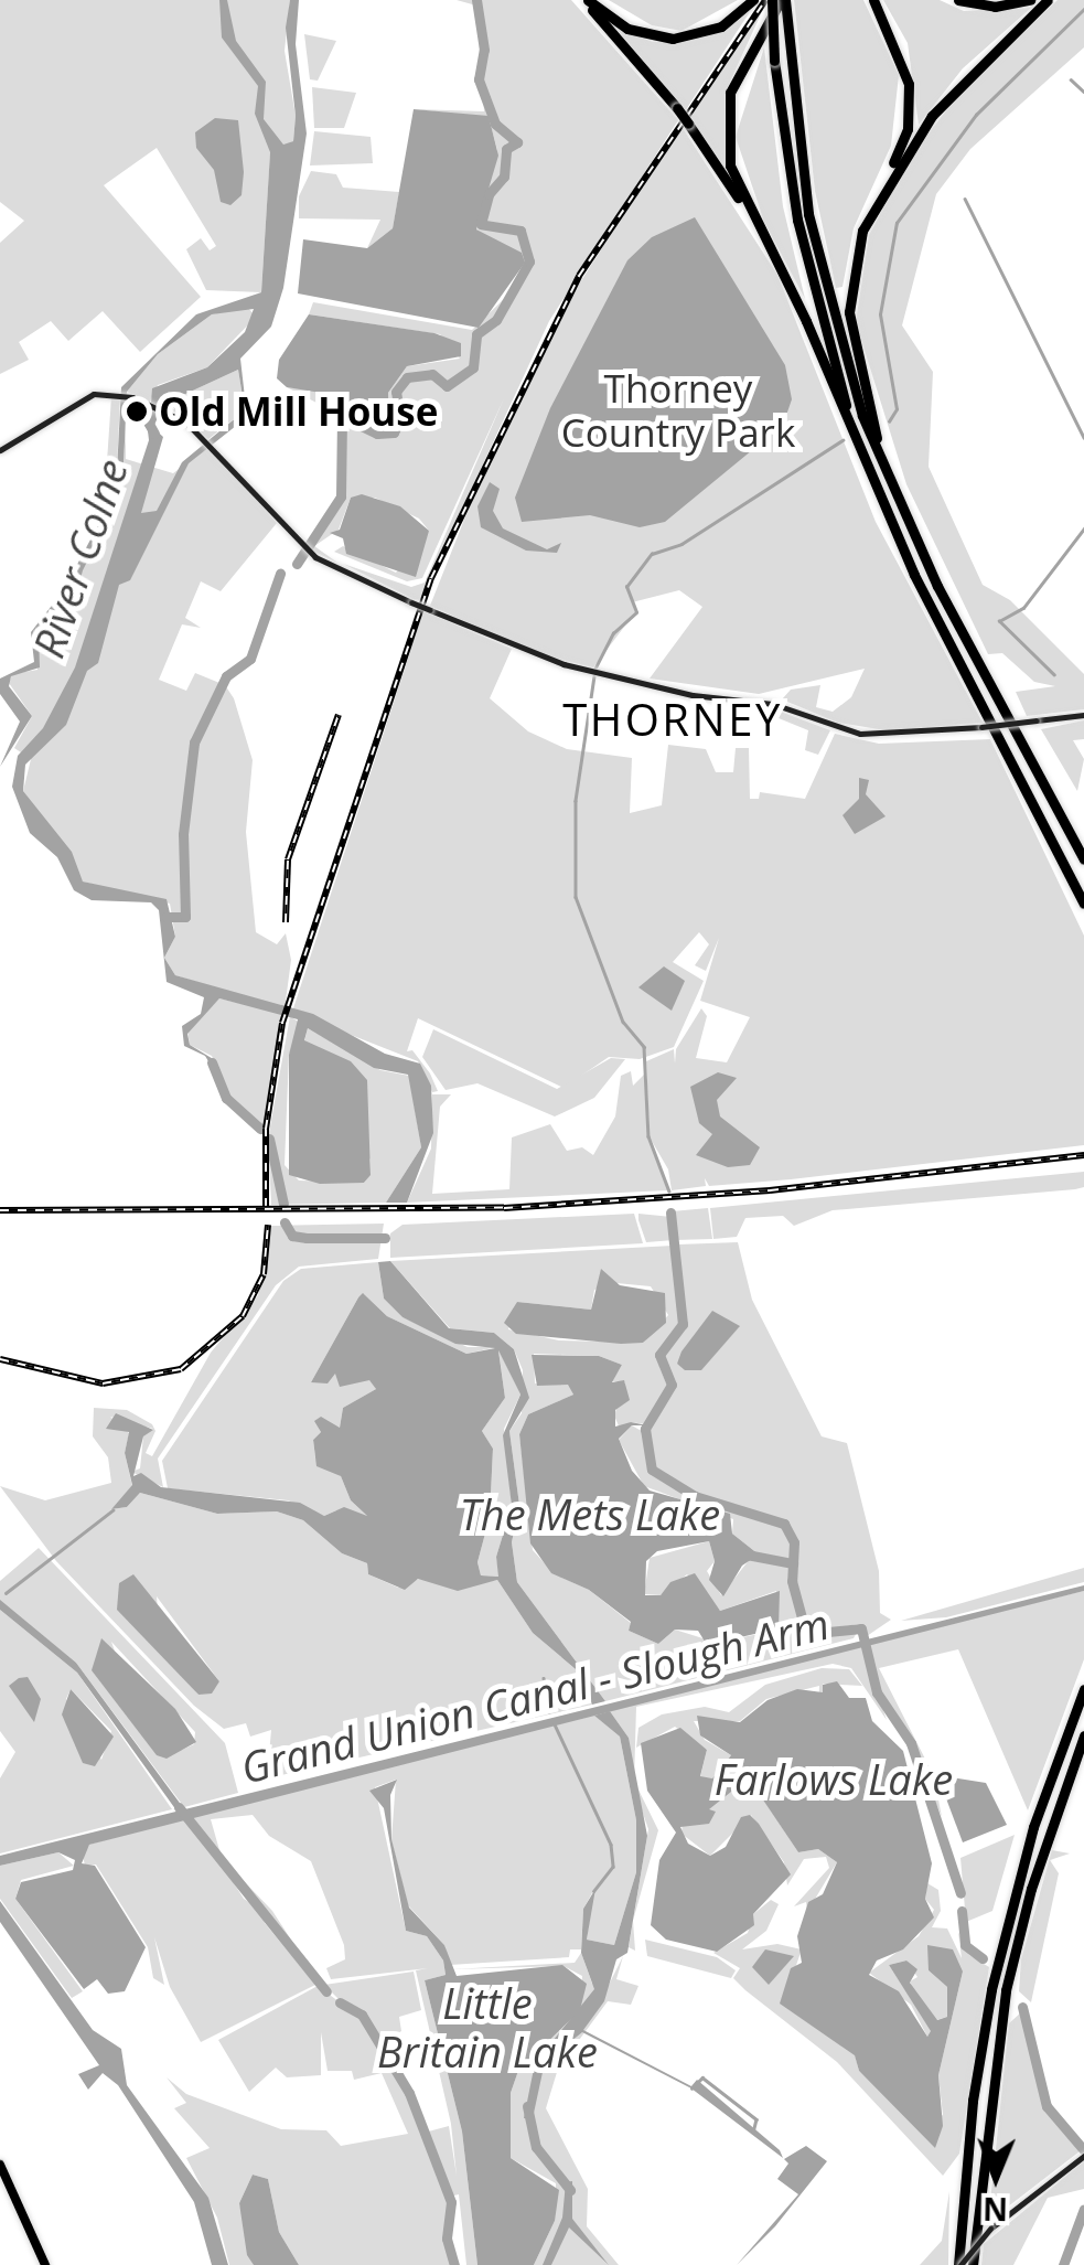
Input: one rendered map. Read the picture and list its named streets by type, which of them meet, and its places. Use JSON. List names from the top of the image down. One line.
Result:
{"districts":["THORNEY"],"water":["River Colne","The Mets Lake","Grand Union Canal - Slough Arm","Farlows Lake","Little Britain Lake"],"parks":["Thorney Country Park"],"places":["Old Mill House"],"north":"bottom"}
